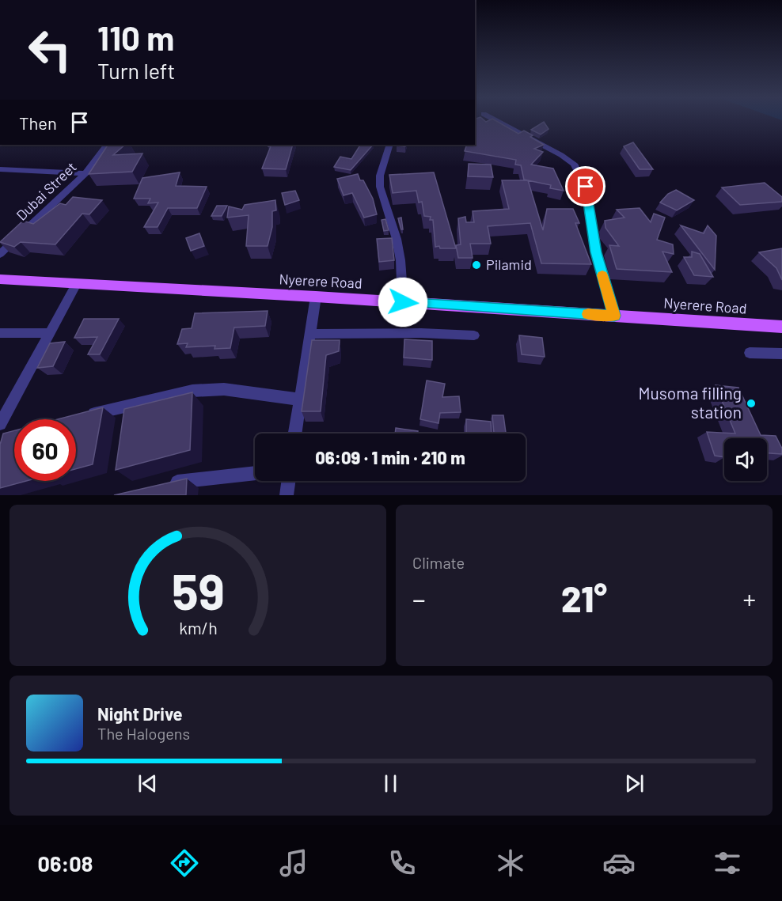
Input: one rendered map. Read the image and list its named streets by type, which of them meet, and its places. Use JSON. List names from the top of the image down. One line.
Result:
{"streets":{"main road":["Nyerere Road"],"street":["Dubai Street"]},"places":["Pilamid","Musoma filling station"],"page":{"turn":["110 m","Turn left"],"then":"Then","limit":"60","trip":"06:09 · 1 min · 210 m","tile":"Climate","heat":["−","21°","+"],"song":["Night Drive","The Halogens"],"tabs":"06:08","gauge":["59","km/h"]}}
